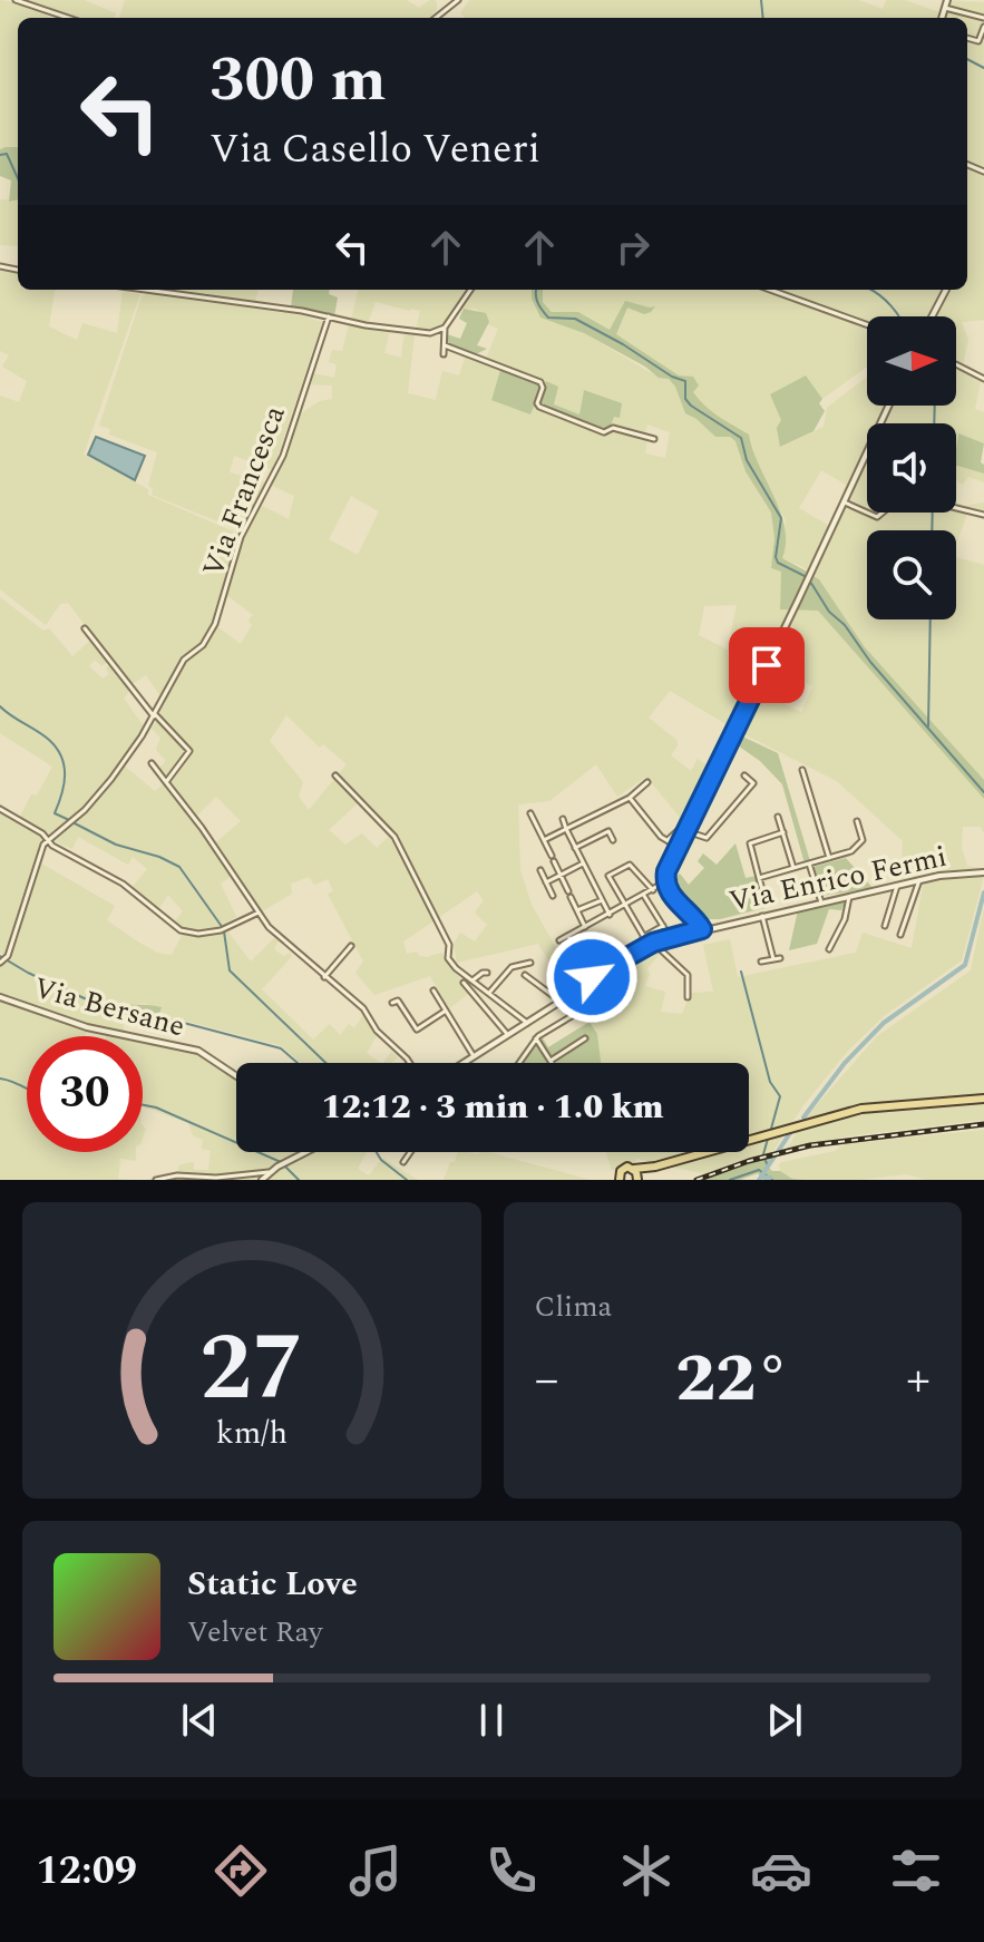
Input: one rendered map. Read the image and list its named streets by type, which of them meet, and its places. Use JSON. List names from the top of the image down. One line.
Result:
{"streets":{"street":["Via Francesca","Via Enrico Fermi","Via Bersane"]},"north":"right","page":{"turn":["300 m","Via Casello Veneri"],"limit":"30","trip":"12:12 · 3 min · 1.0 km","tile":"Clima","heat":["−","22°","+"],"song":["Static Love","Velvet Ray"],"tabs":"12:09","gauge":["27","km/h"]}}
